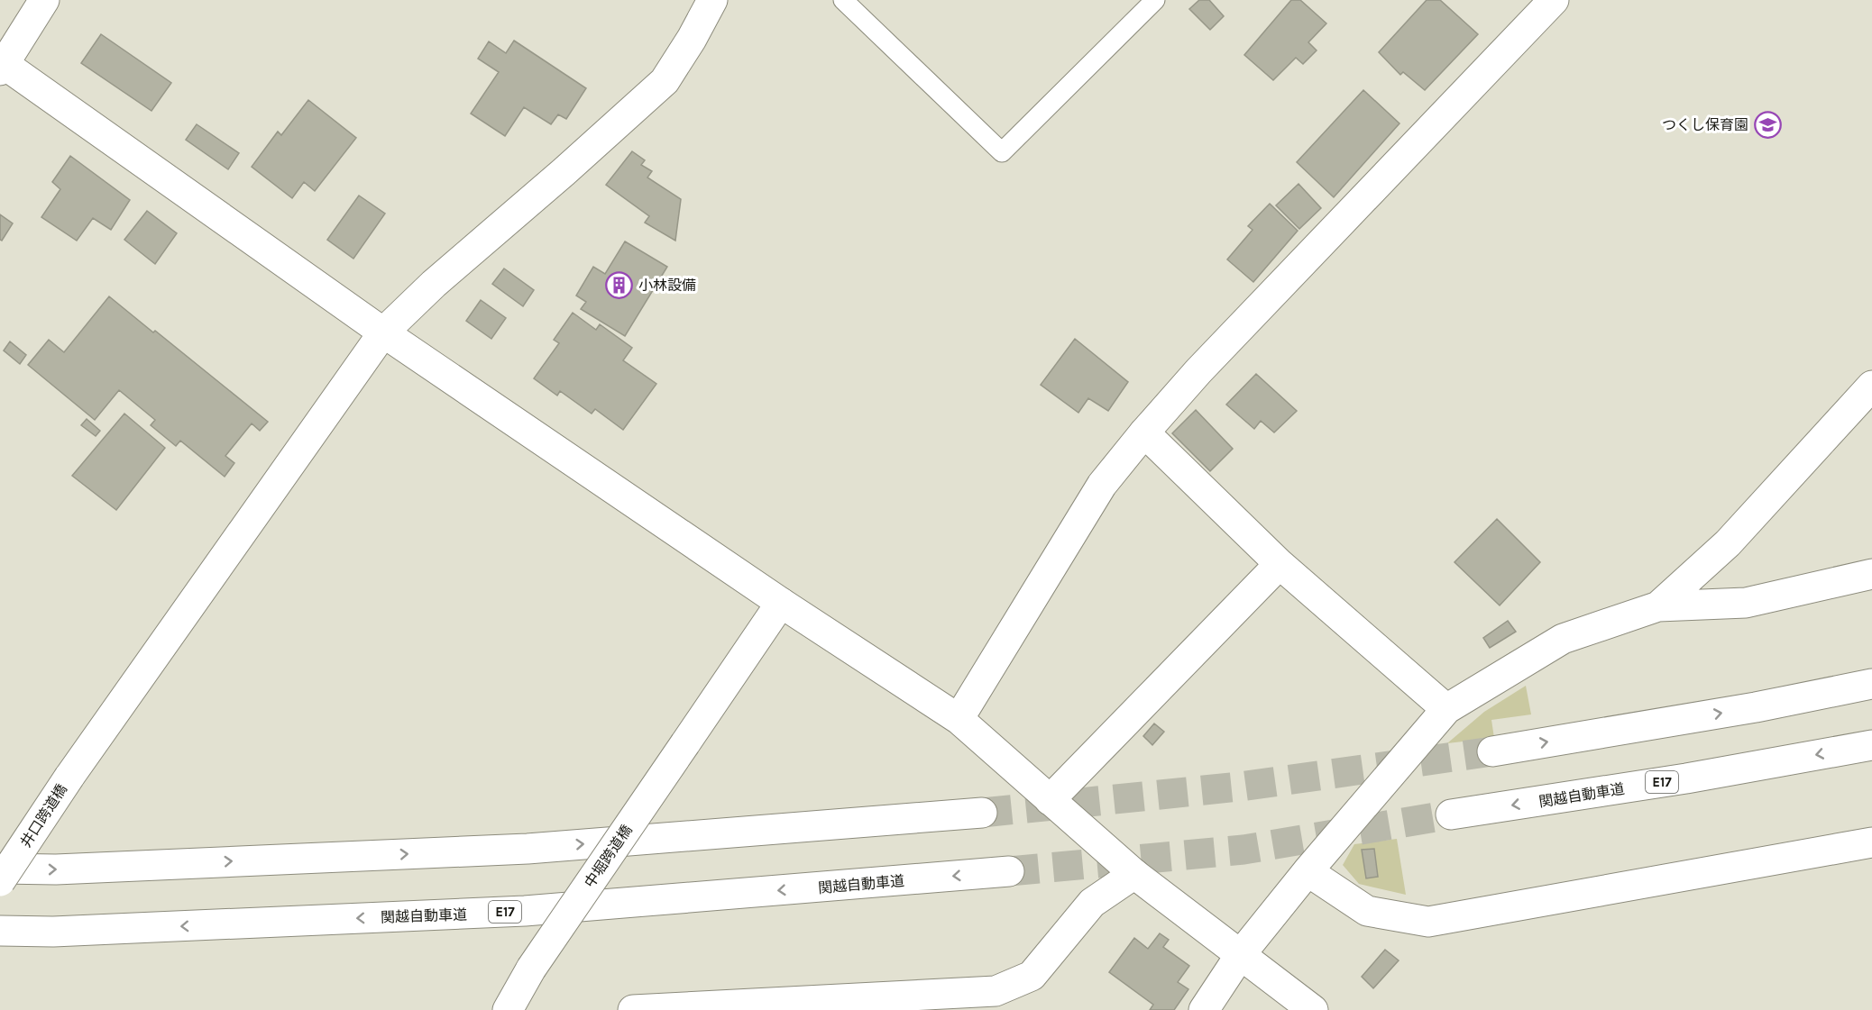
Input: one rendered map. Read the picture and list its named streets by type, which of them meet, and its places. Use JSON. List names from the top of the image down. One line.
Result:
{"streets":{"main road":["E17","関越自動車道","井口跨道橋","中堀跨道橋"]},"places":{"school or university":["つくし保育園"],"building":["小林設備"]}}
